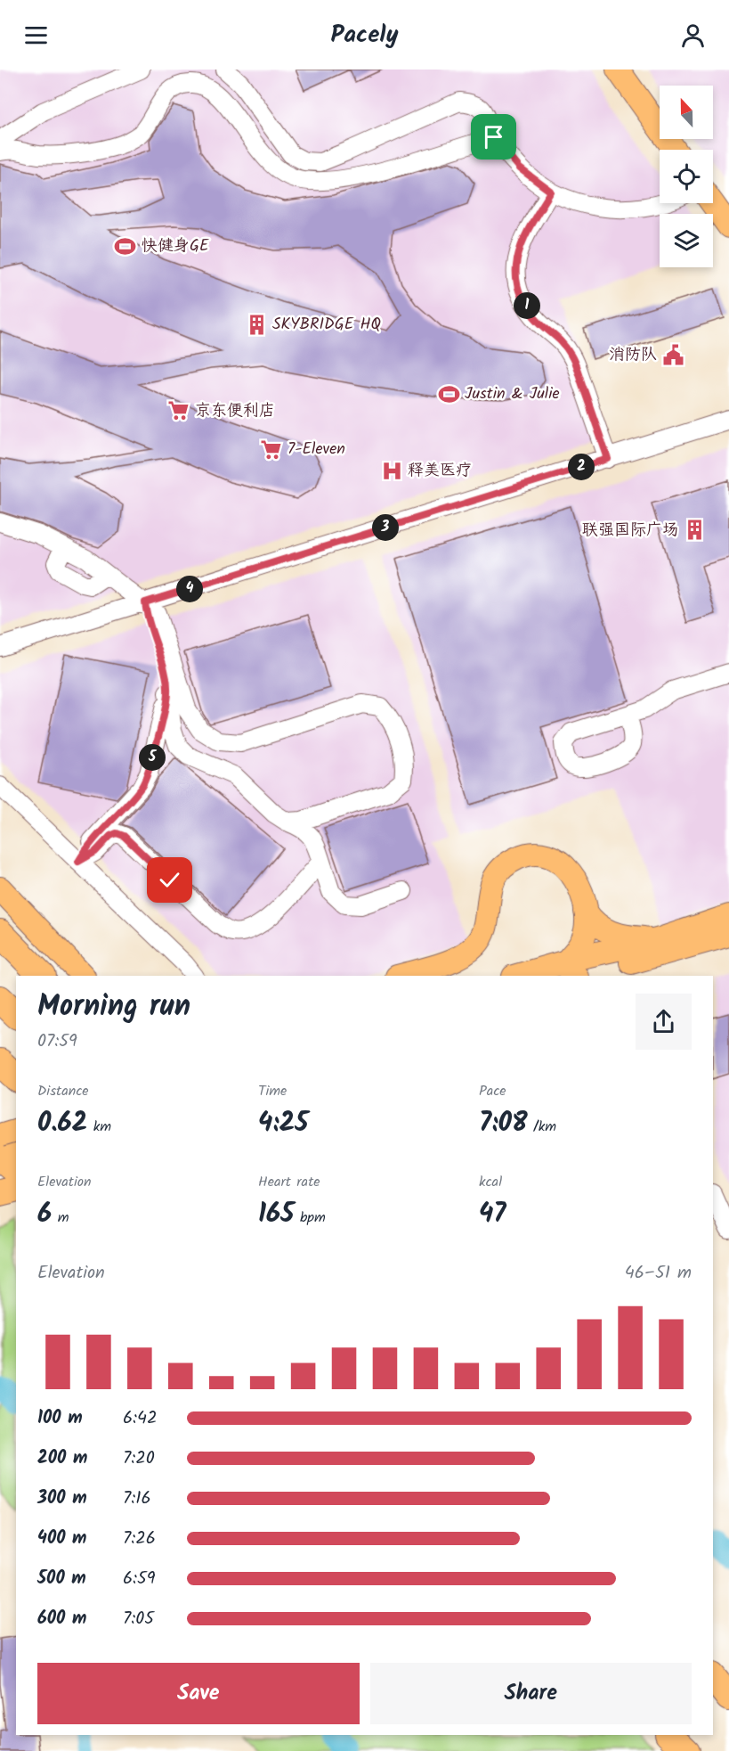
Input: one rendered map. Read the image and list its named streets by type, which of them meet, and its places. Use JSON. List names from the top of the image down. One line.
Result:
{"places":{"sports":["快健身GE","Justin & Julie"],"building":["SKYBRIDGE HQ","联强国际广场"],"public building":["消防队"],"supermarket":["京东便利店","7-Eleven"],"hospital":["释美医疗"]},"north":"top","page":{"header":"Pacely","pins":["1","2","3","4","5"],"heading":["Morning run","07:59"],"stats":[["Distance","0.62 km"],["Time","4:25"],["Pace","7:08 /km"],["Elevation","6 m"],["Heart rate","165 bpm"],["kcal","47"]],"chart":["Elevation","46–51 m"],"list":[{"name":"100 m","note":"6:42"},{"name":"200 m","note":"7:20"},{"name":"300 m","note":"7:16"},{"name":"400 m","note":"7:26"},{"name":"500 m","note":"6:59"},{"name":"600 m","note":"7:05"}],"buttons":["Save","Share"]}}
